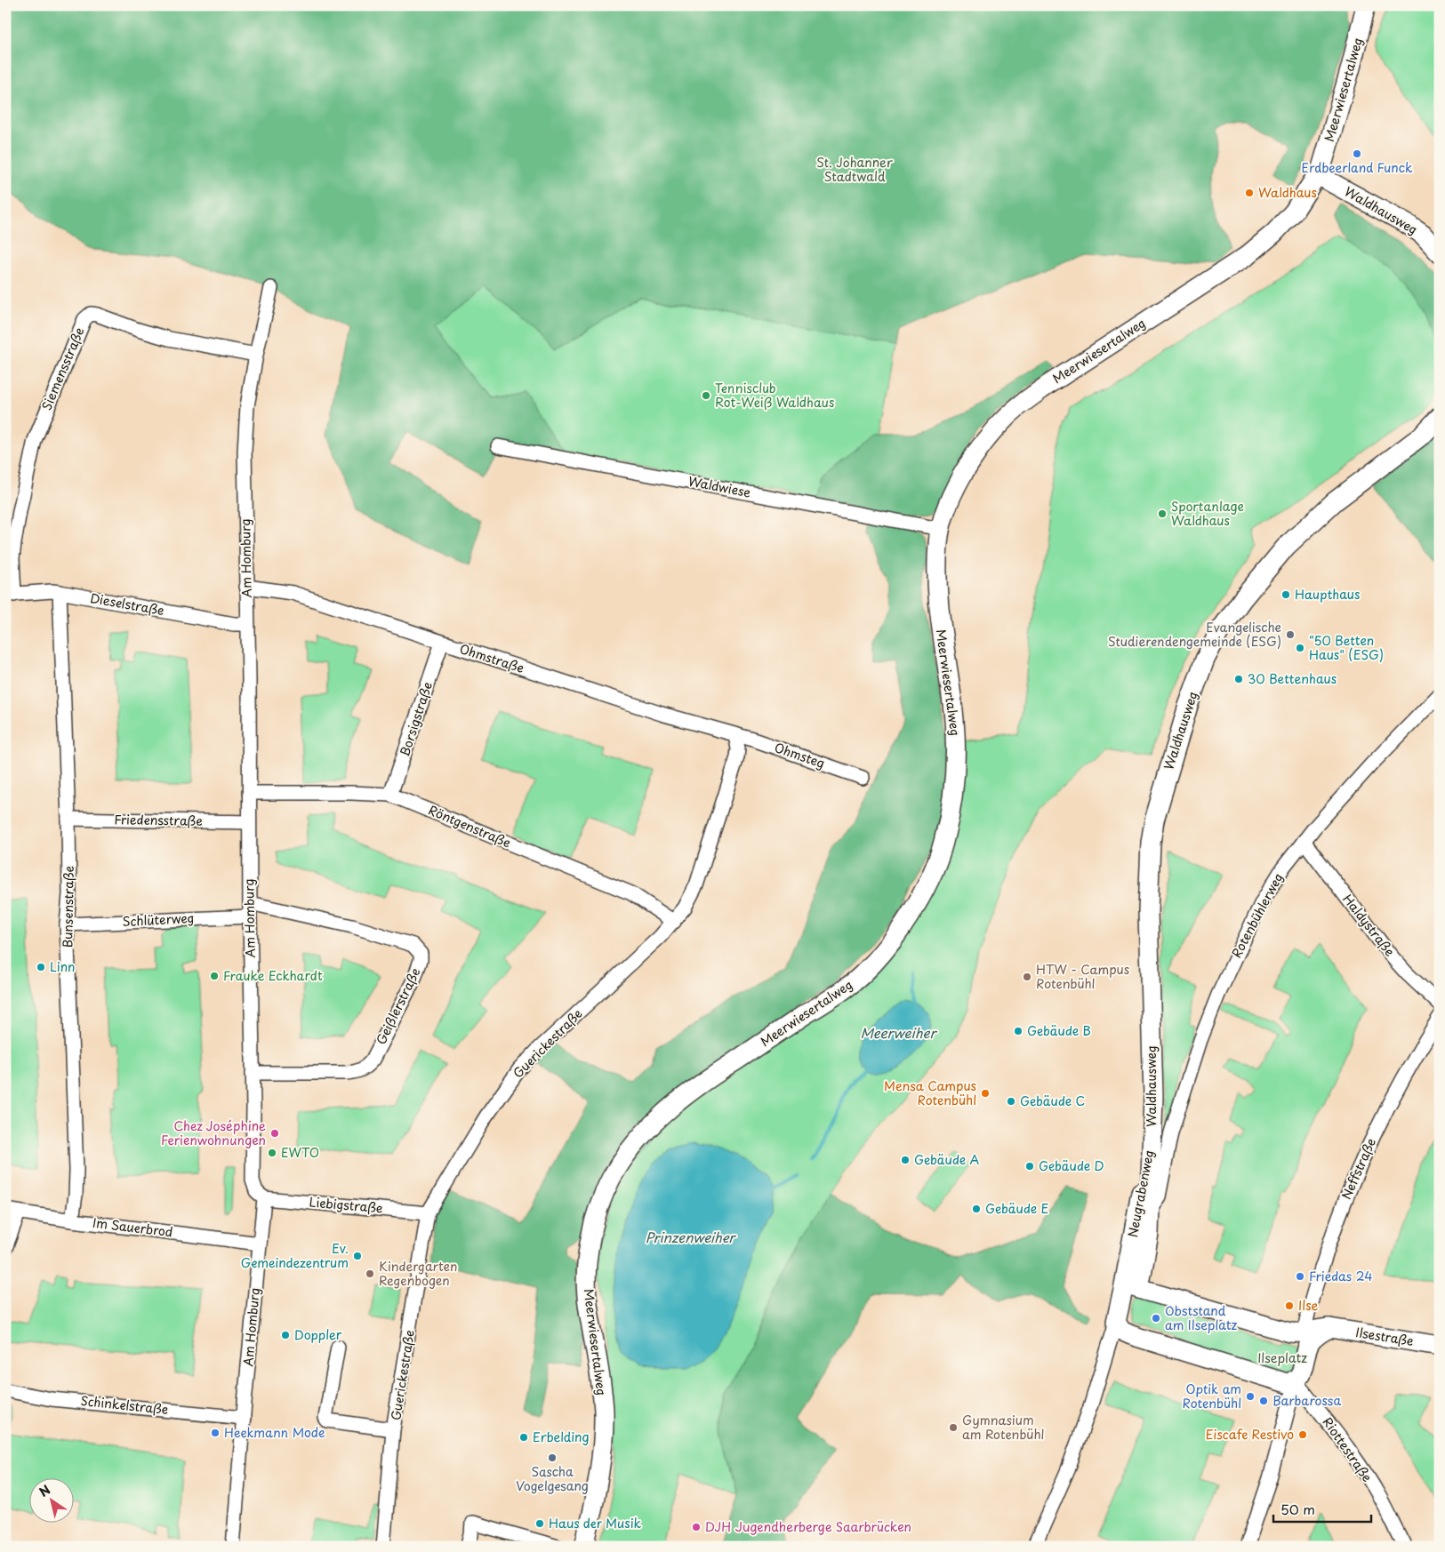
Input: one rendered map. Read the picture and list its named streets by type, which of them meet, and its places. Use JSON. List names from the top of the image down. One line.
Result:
{"streets":{"main road":["Meerwiesertalweg","Waldhausweg","Neugrabenweg","Ilsestraße"],"street":["Siemensstraße","Waldwiese","Am Homburg","Dieselstraße","Ohmstraße","Borsigstraße","Ohmsteg","Friedensstraße","Röntgenstraße","Bunsenstraße","Rotenbühlerweg","Schlüterweg","Haldystraße","Geißlerstraße","Guerickestraße","Neffstraße","Liebigstraße","Im Sauerbrod","Schinkelstraße","Riottestraße"]},"crossings":[["Meerwiesertalweg","Waldhausweg"],["Meerwiesertalweg","Waldwiese"],["Waldhausweg","Neugrabenweg"],["Siemensstraße","Am Homburg"],["Siemensstraße","Dieselstraße"],["Am Homburg","Dieselstraße"],["Am Homburg","Ohmstraße"],["Am Homburg","Friedensstraße"],["Am Homburg","Röntgenstraße"],["Am Homburg","Schlüterweg"],["Am Homburg","Geißlerstraße"],["Am Homburg","Liebigstraße"],["Am Homburg","Im Sauerbrod"],["Am Homburg","Schinkelstraße"],["Dieselstraße","Bunsenstraße"],["Ohmstraße","Borsigstraße"],["Ohmstraße","Ohmsteg"],["Ohmstraße","Guerickestraße"],["Borsigstraße","Röntgenstraße"],["Ohmsteg","Guerickestraße"],["Friedensstraße","Bunsenstraße"],["Röntgenstraße","Guerickestraße"],["Bunsenstraße","Schlüterweg"],["Bunsenstraße","Im Sauerbrod"],["Rotenbühlerweg","Haldystraße"],["Rotenbühlerweg","Neugrabenweg"],["Schlüterweg","Geißlerstraße"],["Guerickestraße","Liebigstraße"],["Neffstraße","Ilsestraße"]],"water":["Meerweiher","Prinzenweiher"],"parks":["St. Johanner Stadtwald","Ilseplatz"],"places":["Erdbeerland Funck","Waldhaus","Tennisclub Rot-Weiß Waldhaus","Sportanlage Waldhaus","Haupthaus","Evangelische Studierendengemeinde (ESG)","\"50 Betten Haus\" (ESG)","30 Bettenhaus","Linn","Frauke Eckhardt","HTW - Campus Rotenbühl","Gebäude B","Mensa Campus Rotenbühl","Gebäude C","Chez Joséphine Ferienwohnungen","EWTO","Gebäude A","Gebäude D","Gebäude E","Ev. Gemeindezentrum","Kindergarten Regenbogen","Friedas 24","Ilse","Obststand am Ilseplatz","Doppler","Optik am Rotenbühl","Barbarossa","Gymnasium am Rotenbühl","Heekmann Mode","Eiscafe Restivo","Erbelding","Sascha Vogelgesang","Haus der Musik","DJH Jugendherberge Saarbrücken"],"scale_bar":"50 m","north":"top left"}
